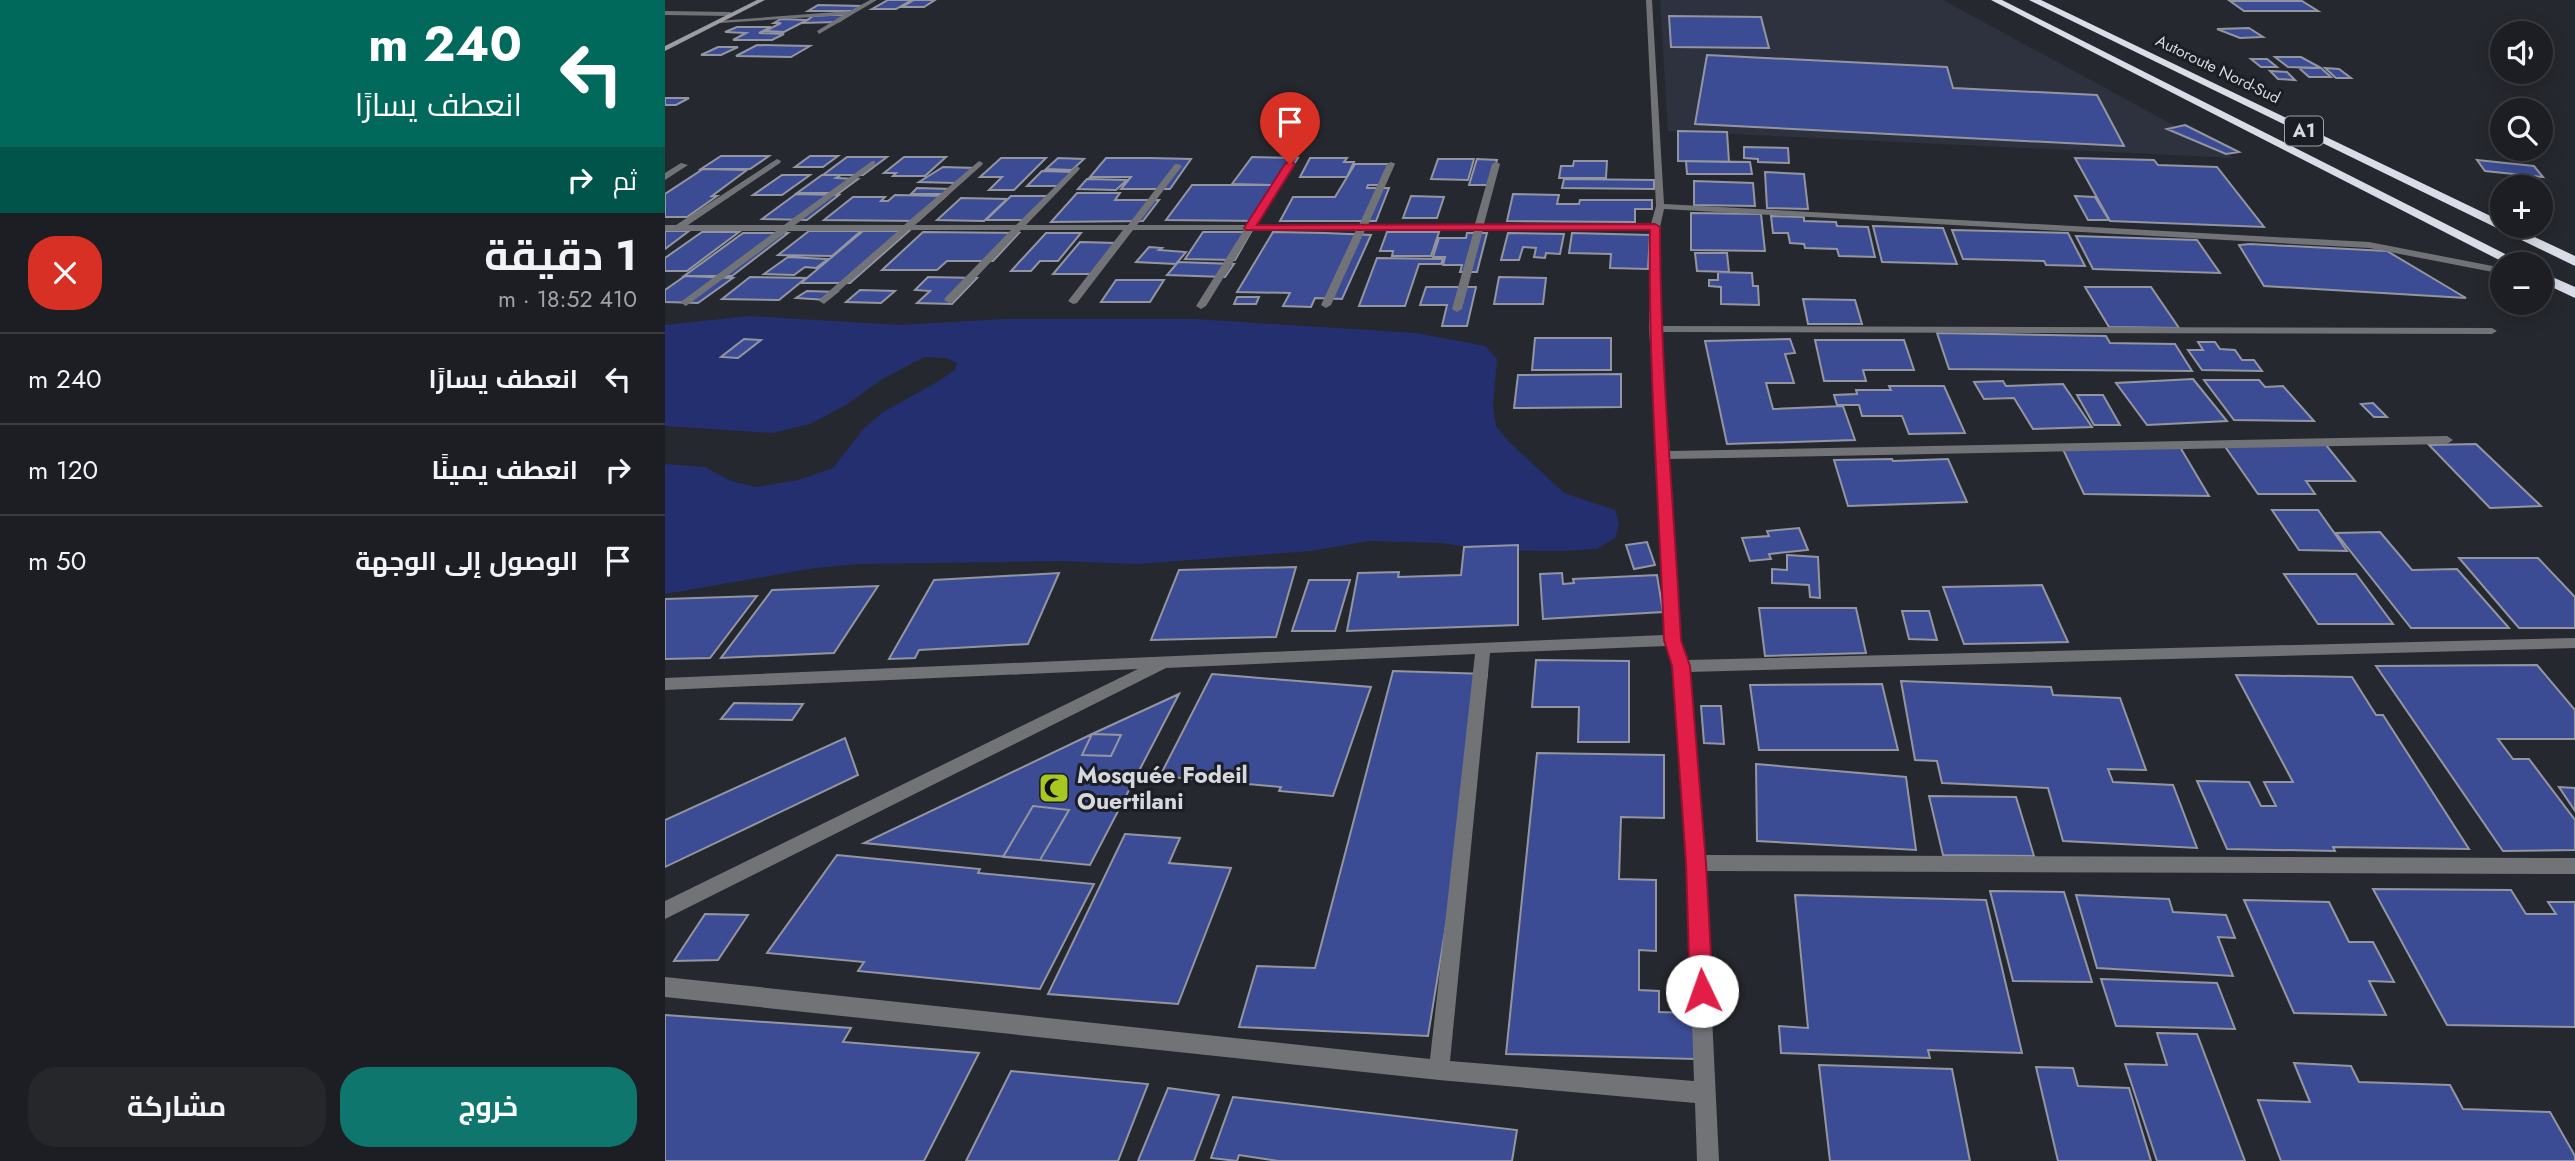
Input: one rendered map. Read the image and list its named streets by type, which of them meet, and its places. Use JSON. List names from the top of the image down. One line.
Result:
{"streets":{"highway":["Autoroute Nord-Sud","A1"]},"places":{"mosque":["Mosquée Fodeil Ouertilani"]},"page":{"turn":["240 m","انعطف يسارًا"],"map_buttons":["+","−"],"then":"ثم","heading":["1 دقيقة","410 m · 18:52"],"list":[{"name":"انعطف يسارًا","value":"240 m"},{"name":"انعطف يمينًا","value":"120 m"},{"name":"الوصول إلى الوجهة","value":"50 m"}],"buttons":["خروج","مشاركة"]}}
